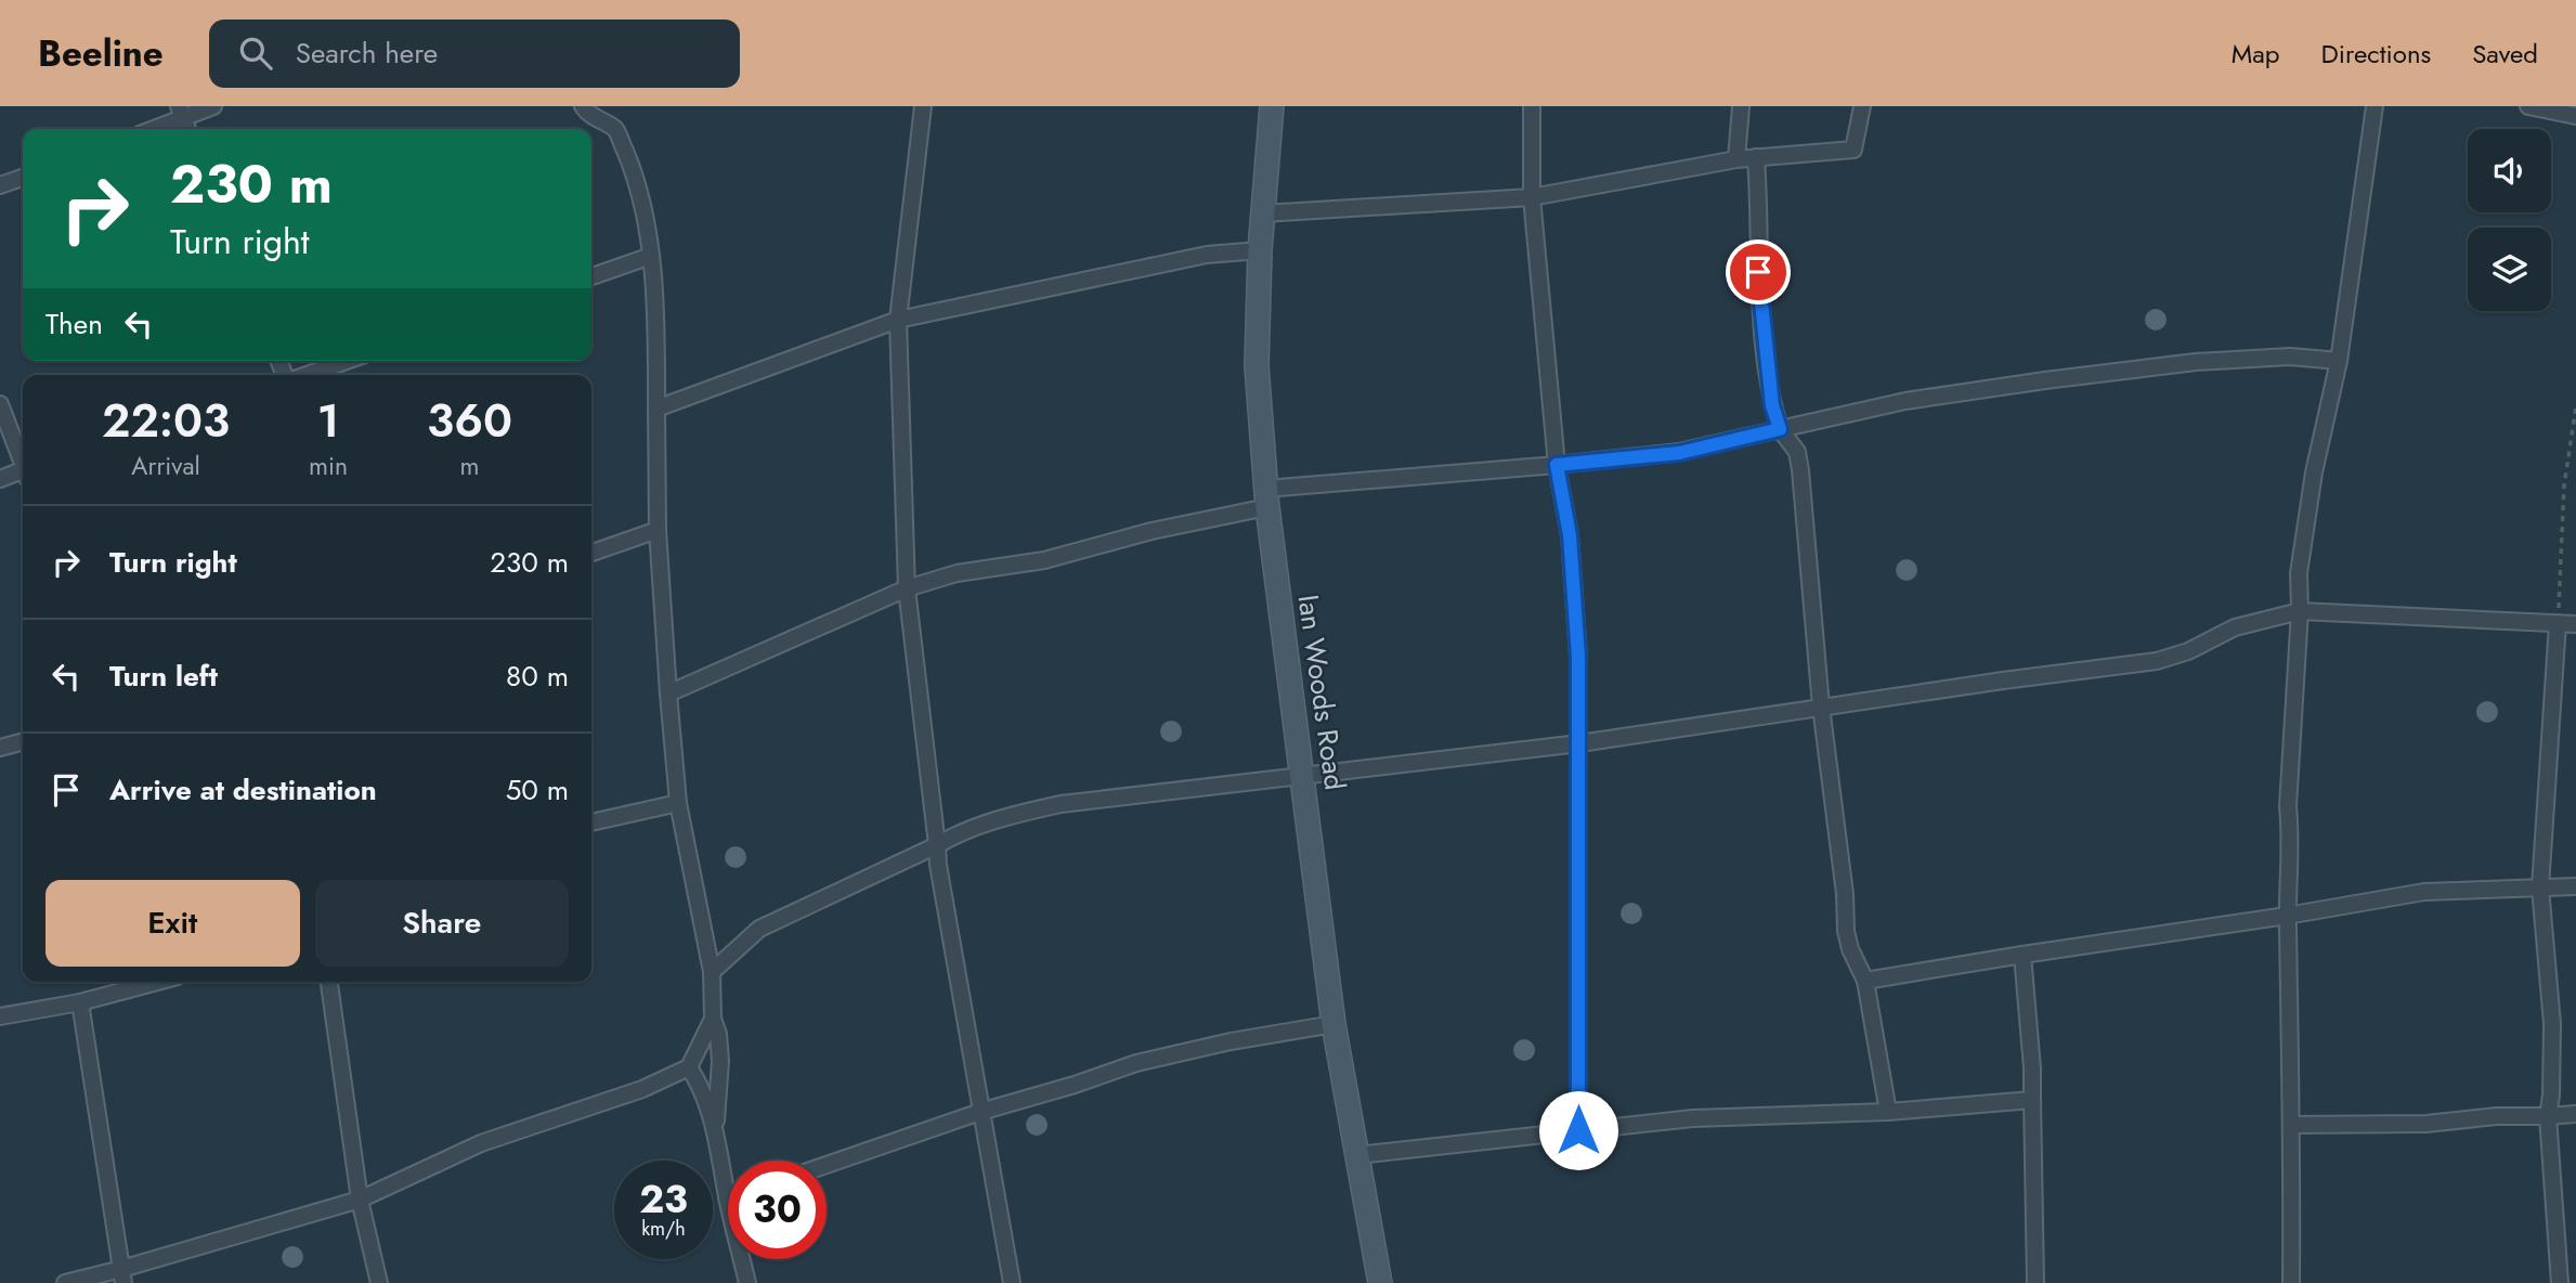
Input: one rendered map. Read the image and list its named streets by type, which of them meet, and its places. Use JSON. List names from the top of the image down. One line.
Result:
{"streets":{"street":["Ian Woods Road"]},"page":{"header":"Beeline","search":"Search here","nav":["Map","Directions","Saved"],"turn":["230 m","Turn right"],"then":"Then","eta":["22:03","Arrival","1","min","360","m"],"list":[{"name":"Turn right","value":"230 m"},{"name":"Turn left","value":"80 m"},{"name":"Arrive at destination","value":"50 m"}],"buttons":["Exit","Share"],"speed":"23 km/h","limit":"30"}}
